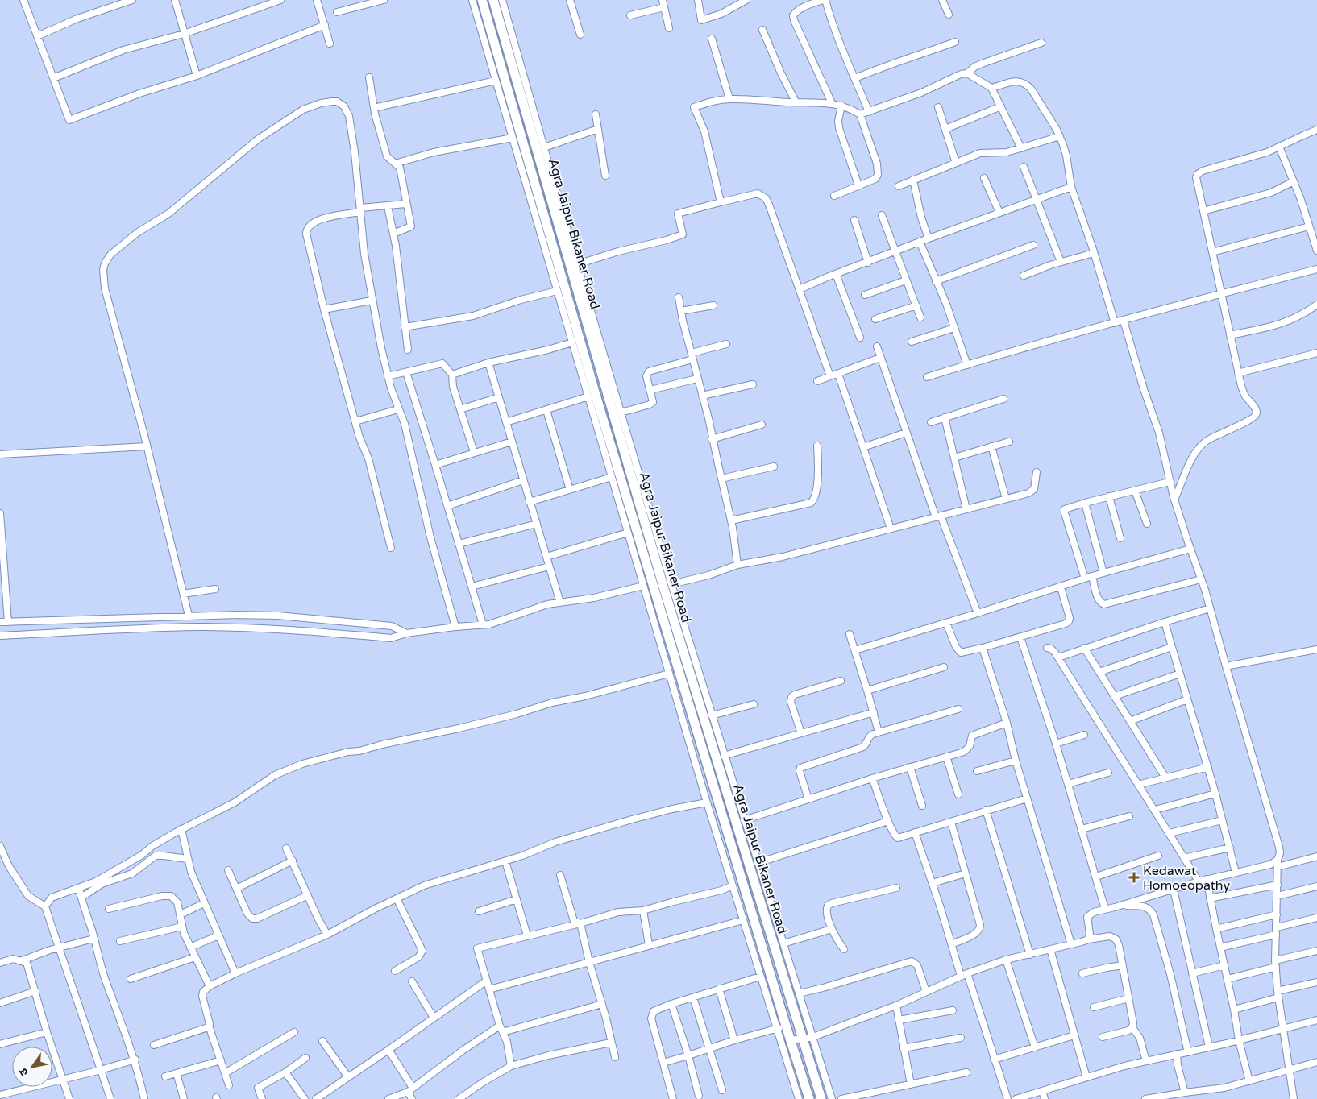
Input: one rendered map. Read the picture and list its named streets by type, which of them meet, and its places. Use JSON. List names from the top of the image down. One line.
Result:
{"streets":{"highway":["Agra Jaipur Bikaner Road"]},"places":{"health":["Kedawat Homoeopathy"]},"north":"bottom left"}
